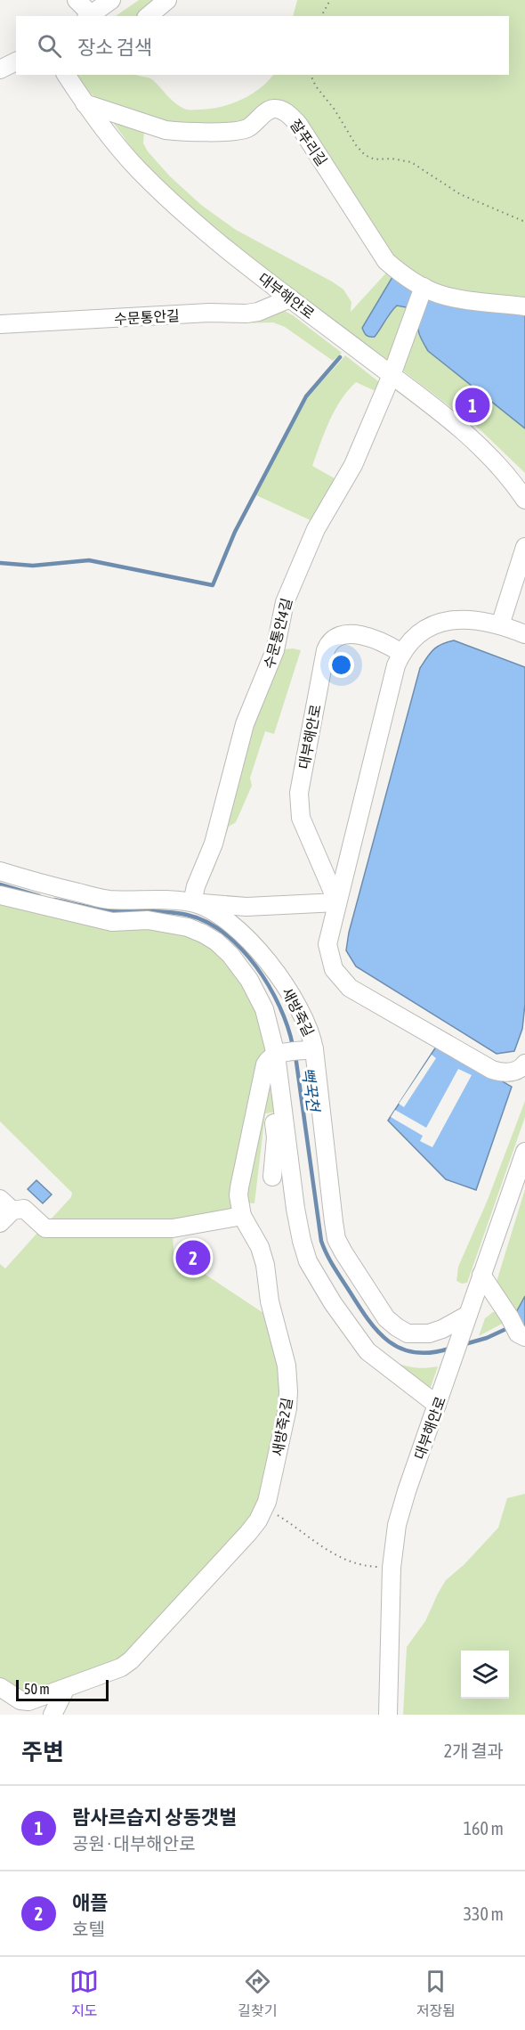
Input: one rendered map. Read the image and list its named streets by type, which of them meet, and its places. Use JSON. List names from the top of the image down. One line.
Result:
{"streets":{"street":["잘푸리길","대부해안로","수문통안길","수문통안4길","새방죽길","새방죽2길"]},"crossings":[["잘푸리길","대부해안로"],["대부해안로","수문통안길"],["대부해안로","수문통안4길"],["대부해안로","새방죽길"],["수문통안4길","새방죽길"],["새방죽길","새방죽2길"]],"water":["뻑꾹천"],"scale_bar":"50 m","page":{"search":"장소 검색","pins":["1","2"],"scale":"50 m","heading":["주변","2개 결과"],"list":[{"mark":"1","name":"람사르습지 상동갯벌","note":"공원 · 대부해안로","value":"160 m"},{"mark":"2","name":"애플","note":"호텔","value":"330 m"}],"nav":["지도","길찾기","저장됨"]}}
